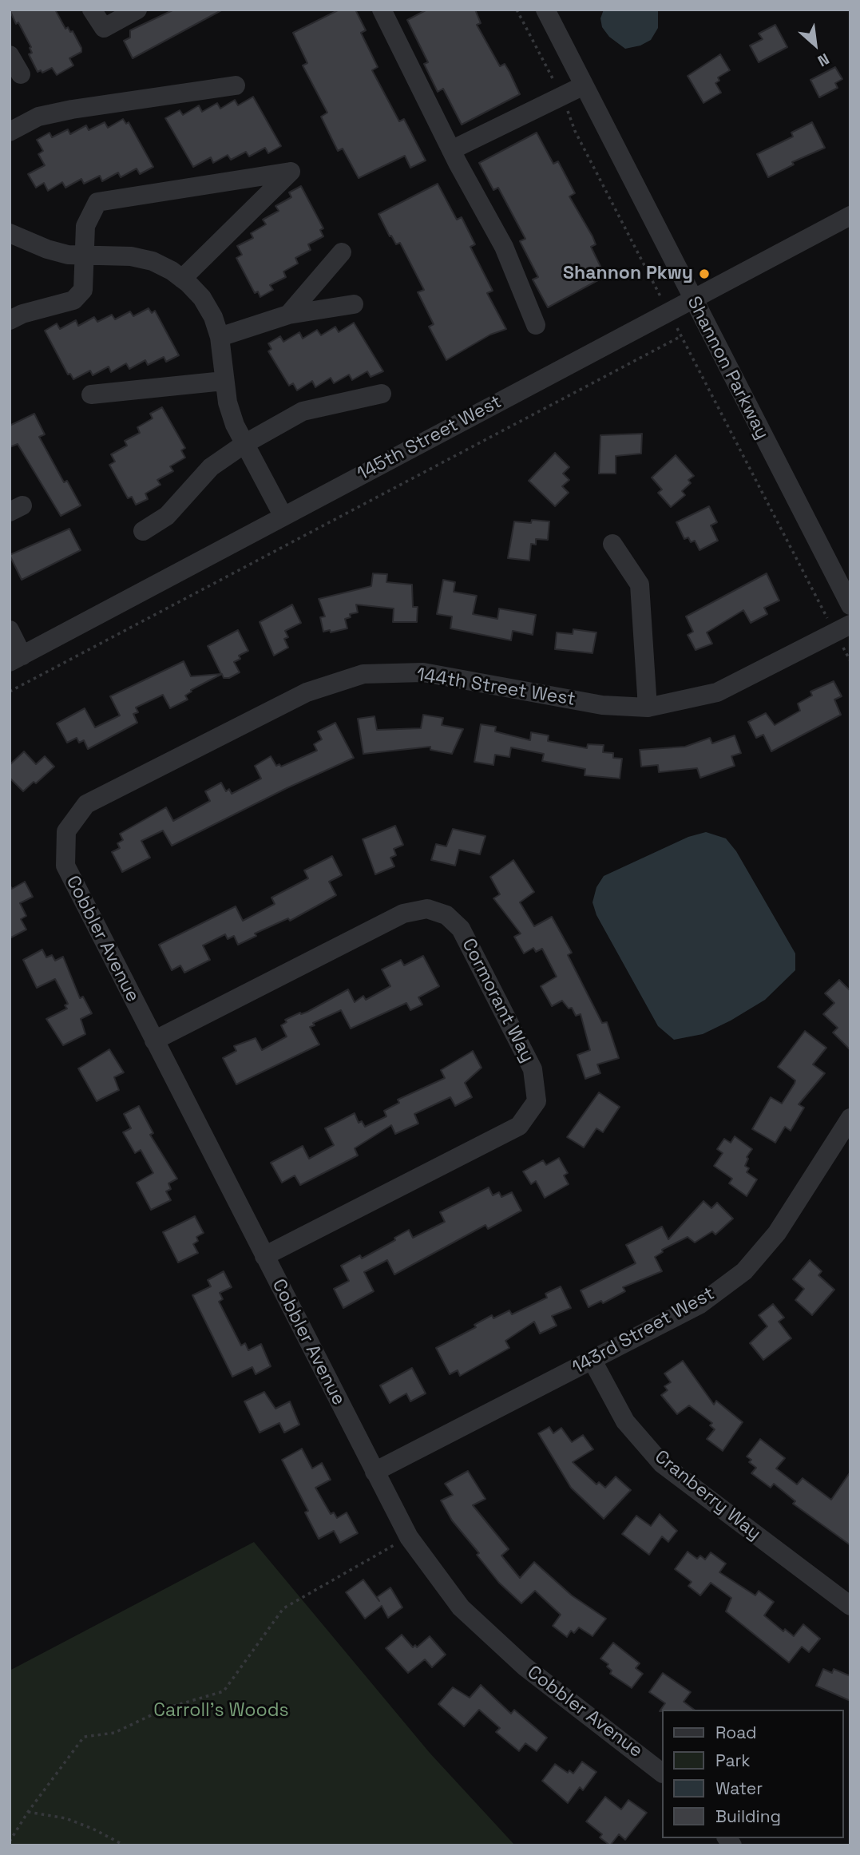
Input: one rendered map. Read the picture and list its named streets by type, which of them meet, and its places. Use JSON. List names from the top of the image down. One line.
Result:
{"streets":{"street":["Shannon Parkway","145th Street West","144th Street West","Cobbler Avenue","Cormorant Way","143rd Street West","Cranberry Way"]},"crossings":[["Shannon Parkway","145th Street West"],["144th Street West","Cobbler Avenue"],["Cobbler Avenue","Cormorant Way"],["Cobbler Avenue","143rd Street West"],["143rd Street West","Cranberry Way"]],"parks":["Carroll's Woods"],"places":["Shannon Pkwy"],"legend":["Road","Park","Water","Building"],"north":"bottom right"}
